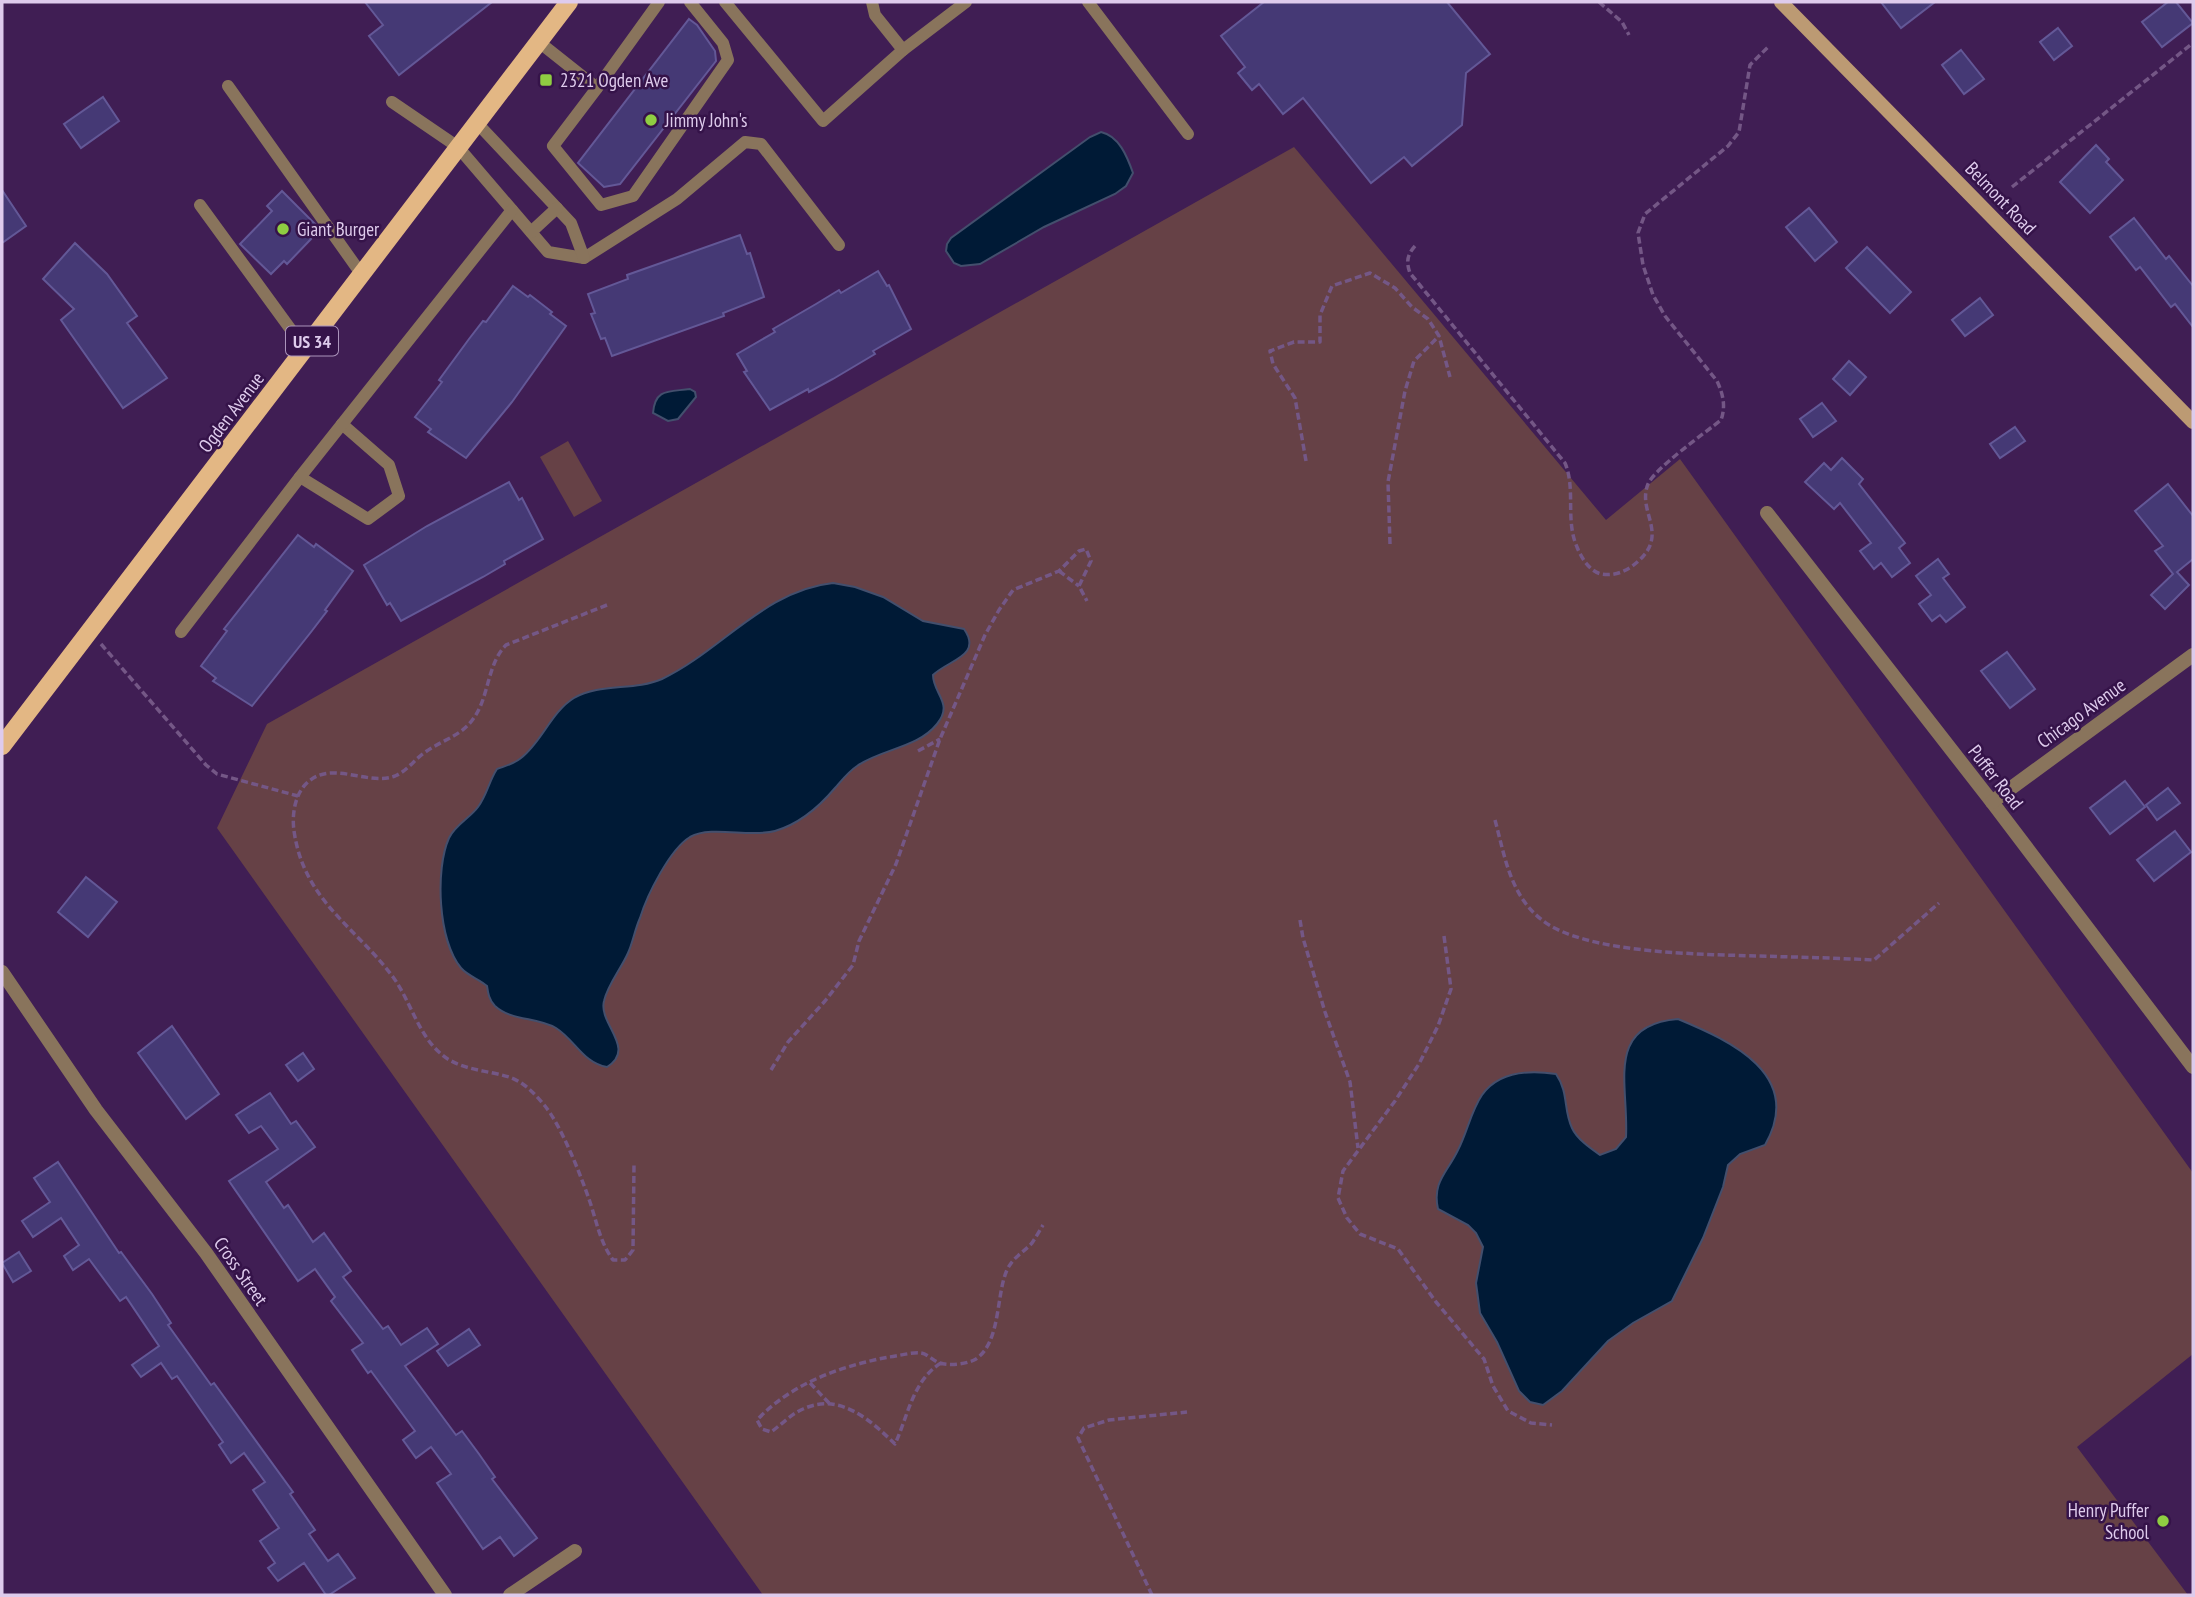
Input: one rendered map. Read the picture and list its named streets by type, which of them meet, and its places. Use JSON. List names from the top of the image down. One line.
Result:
{"streets":{"main road":["Belmont Road","US 34","Ogden Avenue"],"street":["Chicago Avenue","Puffer Road","Cross Street"]},"crossings":[["Chicago Avenue","Puffer Road"]],"places":{"transit":["2321 Ogden Ave"],"other":["Jimmy John's","Giant Burger","Henry Puffer School"]}}
